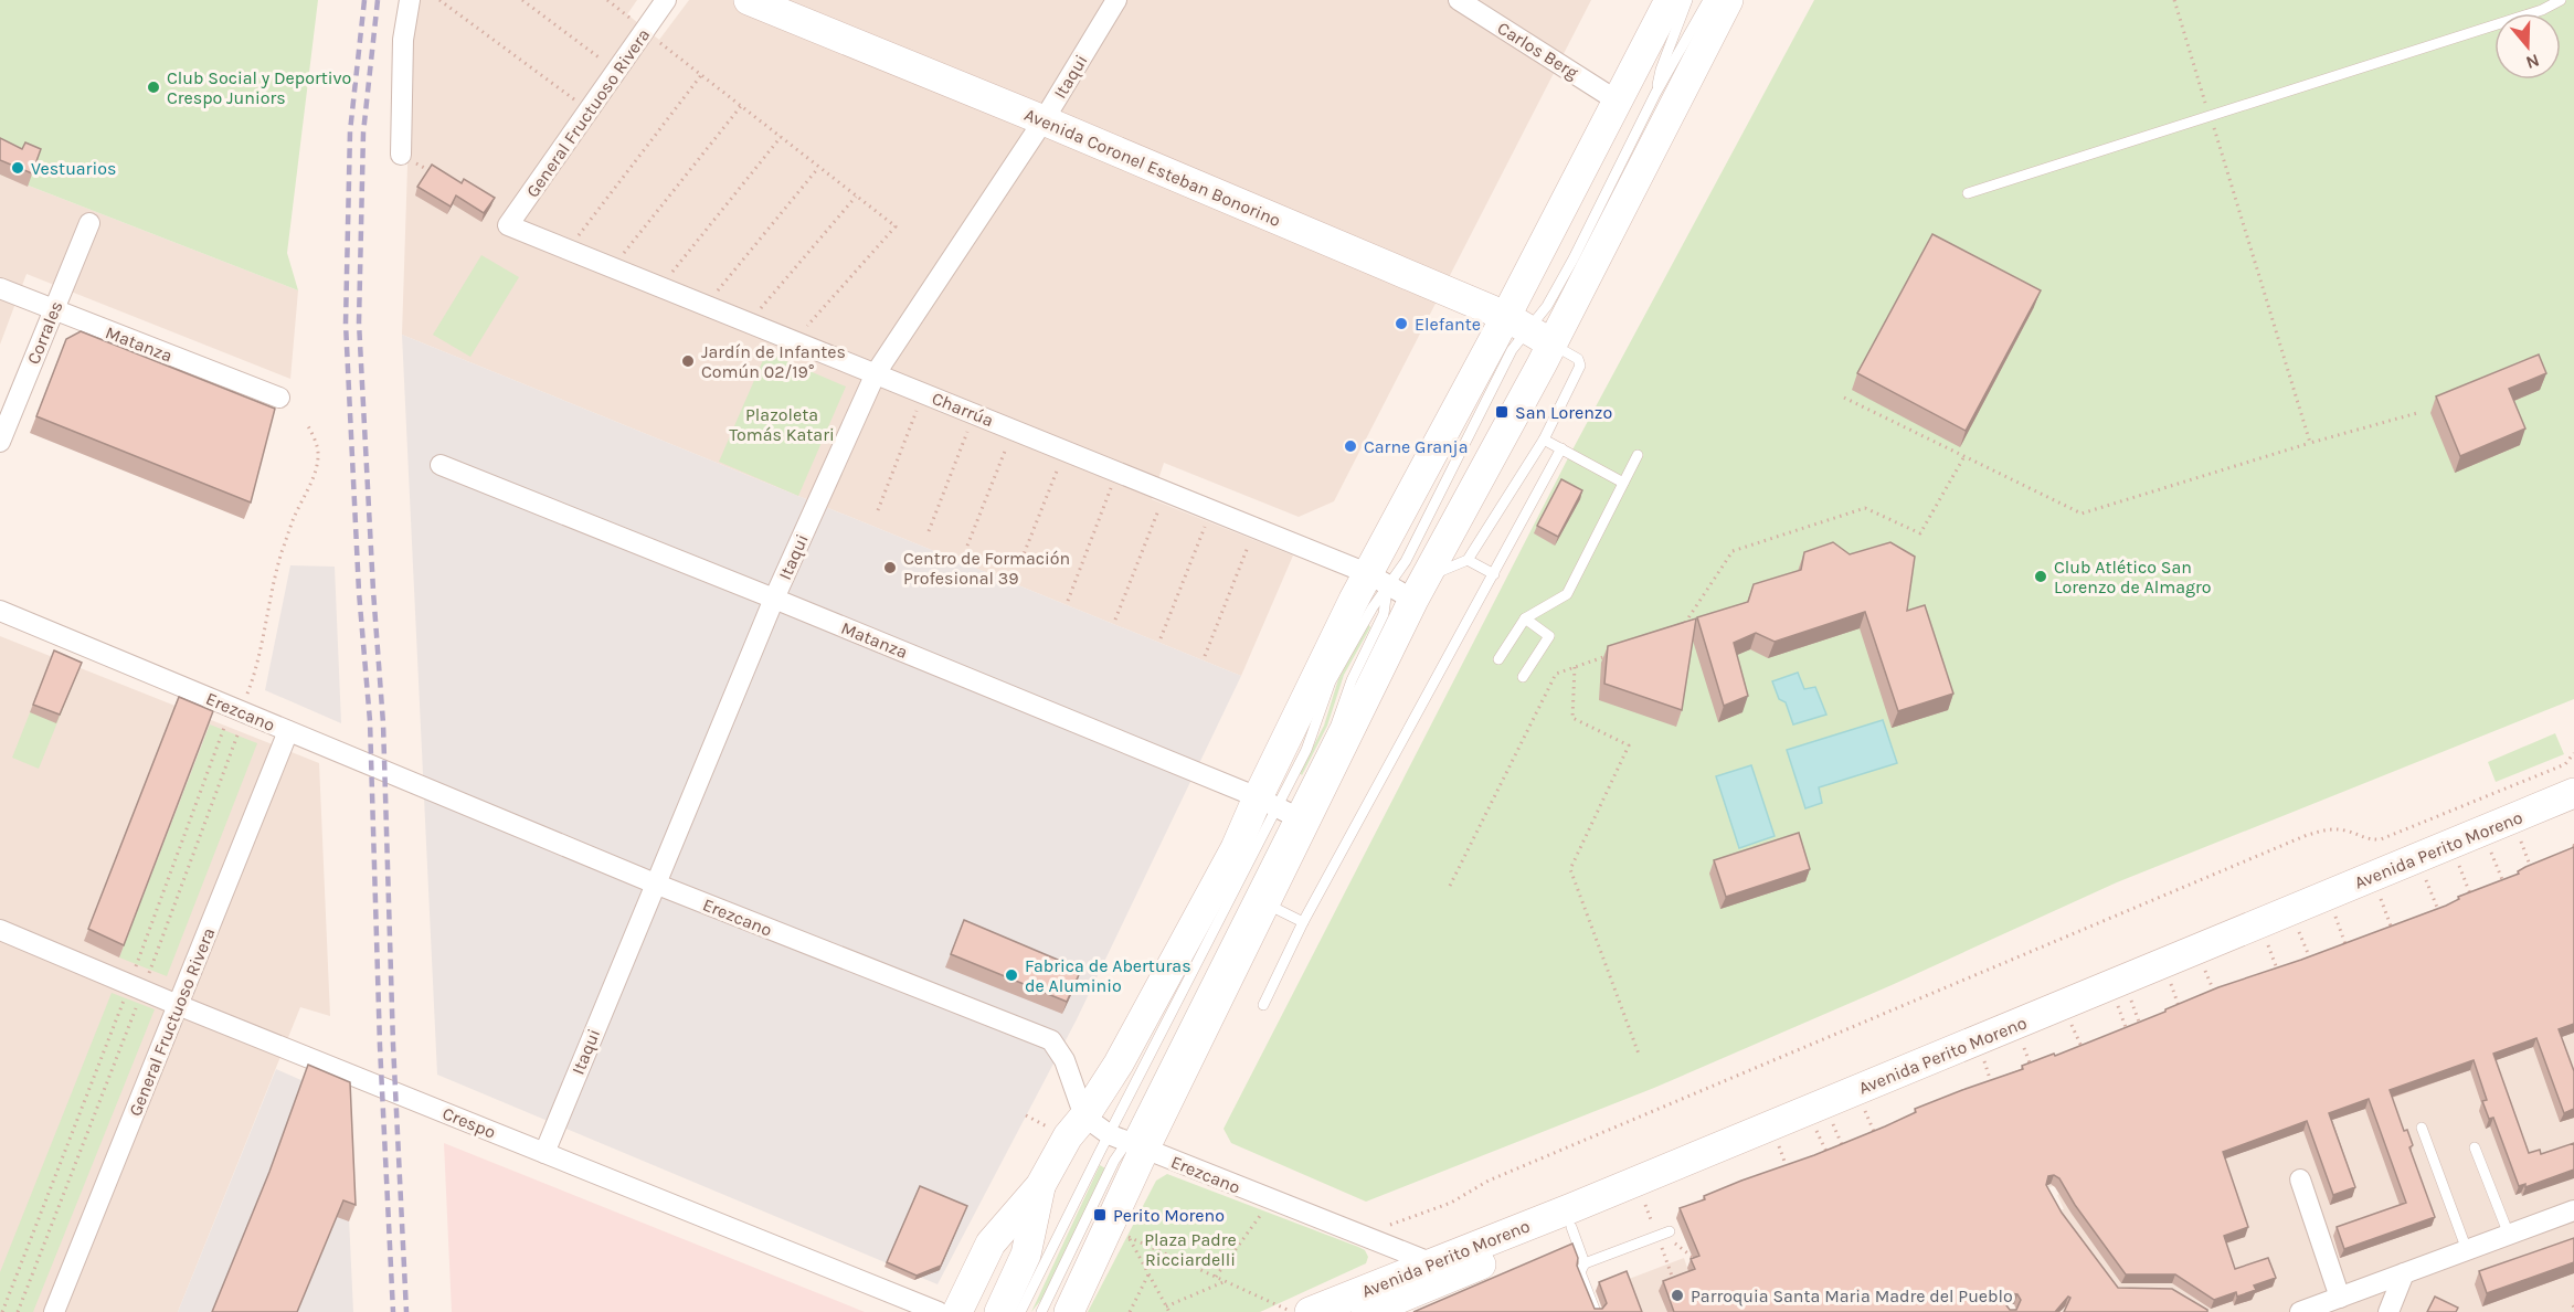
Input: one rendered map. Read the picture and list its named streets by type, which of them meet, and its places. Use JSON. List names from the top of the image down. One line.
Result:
{"streets":{"main road":["Avenida Coronel Esteban Bonorino","Avenida Perito Moreno"],"street":["Carlos Berg","Itaqui","General Fructuoso Rivera","Corrales","Matanza","Charrúa","Erezcano","Crespo"]},"crossings":[["Itaqui","Avenida Coronel Esteban Bonorino"],["Itaqui","Matanza"],["Itaqui","Charrúa"],["Itaqui","Erezcano"],["Itaqui","Crespo"],["General Fructuoso Rivera","Charrúa"],["General Fructuoso Rivera","Erezcano"],["General Fructuoso Rivera","Crespo"],["Corrales","Matanza"],["Erezcano","Avenida Perito Moreno"]],"parks":["Plazoleta Tomás Katari","Plaza Padre Ricciardelli"],"places":{"other":["Club Social y Deportivo Crespo Juniors","Vestuarios","Elefante","Jardín de Infantes Común 02/19°","Carne Granja","Centro de Formación Profesional 39","Club Atlético San Lorenzo de Almagro","Fabrica de Aberturas de Aluminio","Parroquia Santa Maria Madre del Pueblo"],"transit":["San Lorenzo","Perito Moreno"]},"north":"bottom"}
